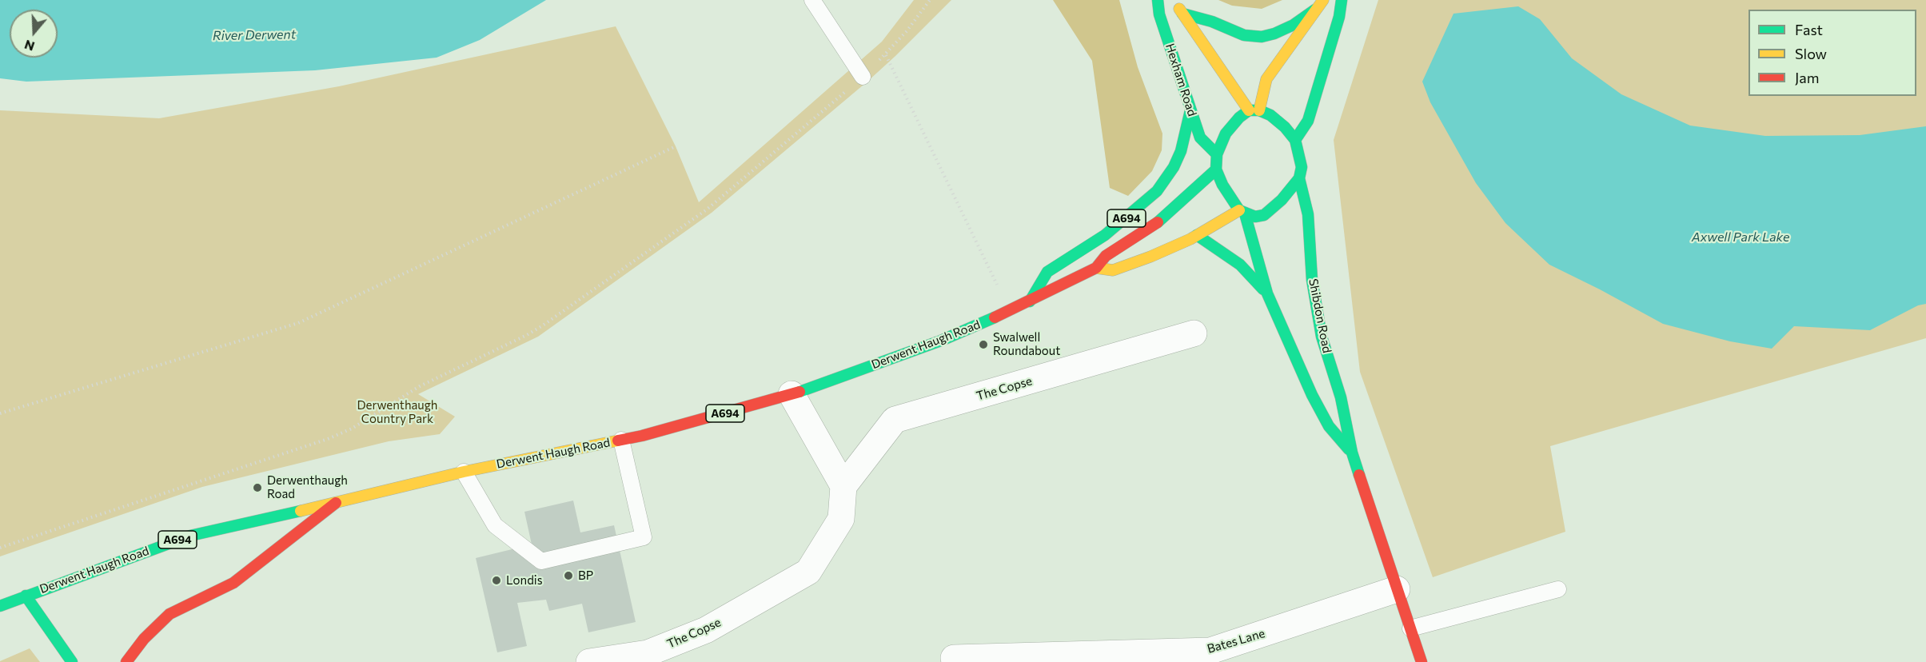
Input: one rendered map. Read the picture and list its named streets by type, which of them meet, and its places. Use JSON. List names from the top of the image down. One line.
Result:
{"streets":{"main road":["Hexham Road","A694","Shibdon Road","Derwent Haugh Road"],"street":["The Copse","Bates Lane"]},"crossings":[["Hexham Road","A694"],["Hexham Road","Shibdon Road"],["Hexham Road","Derwent Haugh Road"],["A694","Shibdon Road"],["A694","Derwent Haugh Road"],["Shibdon Road","Derwent Haugh Road"],["Shibdon Road","Bates Lane"]],"water":["River Derwent","Axwell Park Lake"],"parks":["Derwenthaugh Country Park"],"places":["Swalwell Roundabout","Derwenthaugh Road","BP","Londis"],"legend":["Fast","Slow","Jam"],"north":"bottom"}
